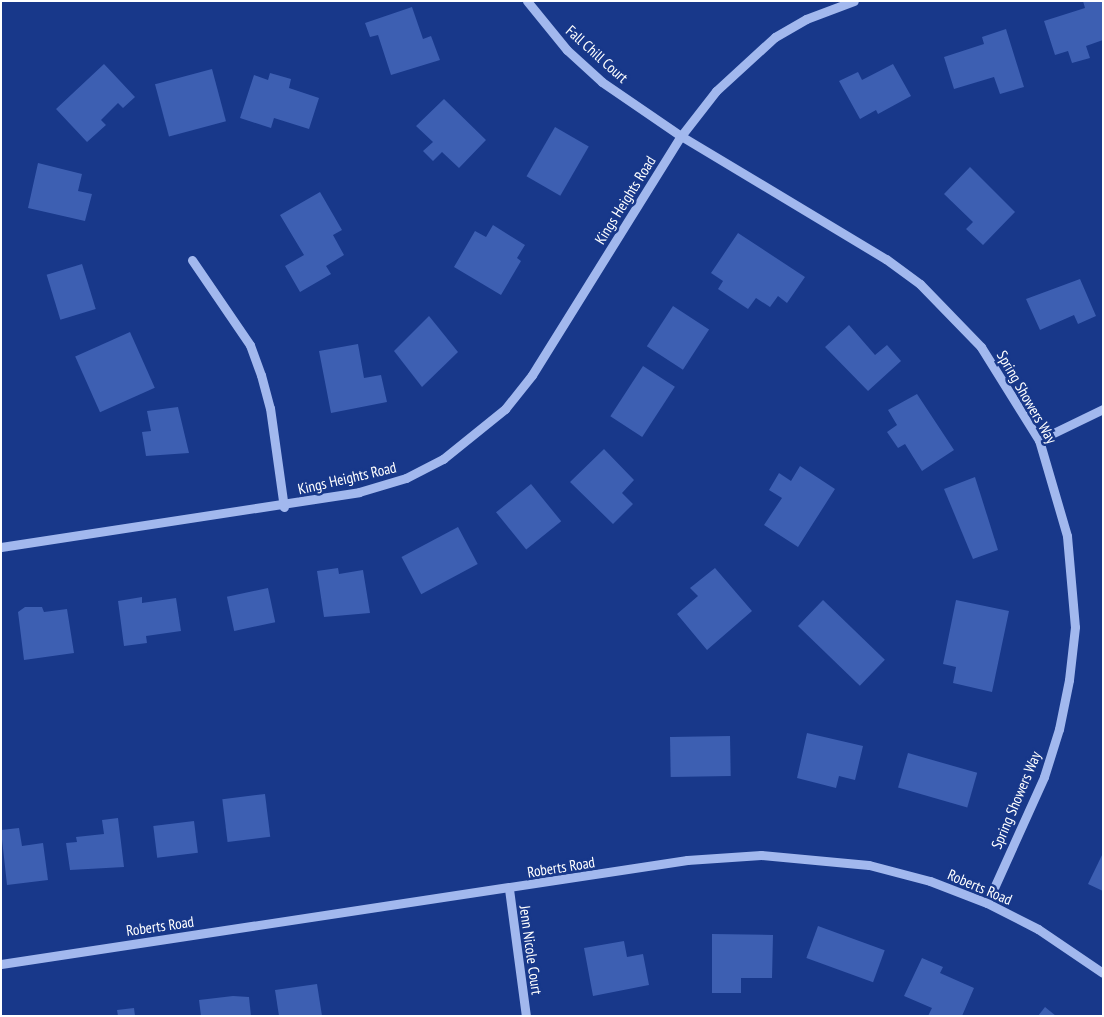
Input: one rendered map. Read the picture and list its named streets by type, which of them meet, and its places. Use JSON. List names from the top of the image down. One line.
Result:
{"streets":{"street":["Fall Chill Court","Kings Heights Road","Spring Showers Way","Roberts Road","Jenn Nicole Court"]},"crossings":[["Fall Chill Court","Kings Heights Road"],["Fall Chill Court","Spring Showers Way"],["Kings Heights Road","Spring Showers Way"],["Spring Showers Way","Roberts Road"],["Roberts Road","Jenn Nicole Court"]]}
